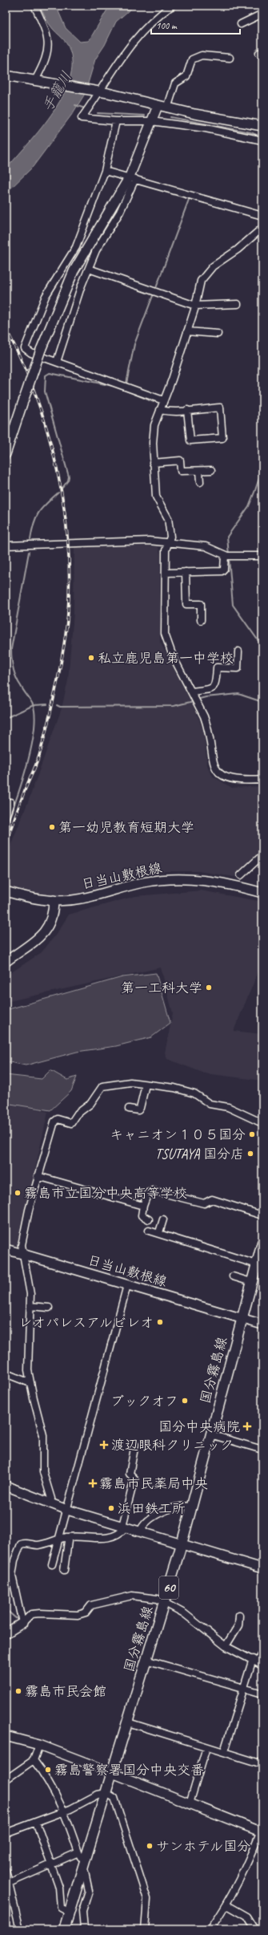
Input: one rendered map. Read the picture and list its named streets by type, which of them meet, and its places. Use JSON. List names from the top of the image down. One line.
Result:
{"streets":{"main road":["国分霧島線","60"],"street":["日当山敷根線"]},"crossings":[["日当山敷根線","国分霧島線"]],"water":["手籠川"],"places":{"other":["私立鹿児島第一中学校","第一幼児教育短期大学","第一工科大学","キャニオン１０５国分","TSUTAYA 国分店","霧島市立国分中央高等学校","レオパレスアルビレオ","ブックオフ","浜田鉄工所","霧島市民会館","霧島警察署国分中央交番","サンホテル国分"],"health":["国分中央病院","渡辺眼科クリニック","霧島市民薬局中央"]},"scale_bar":"100 m"}
